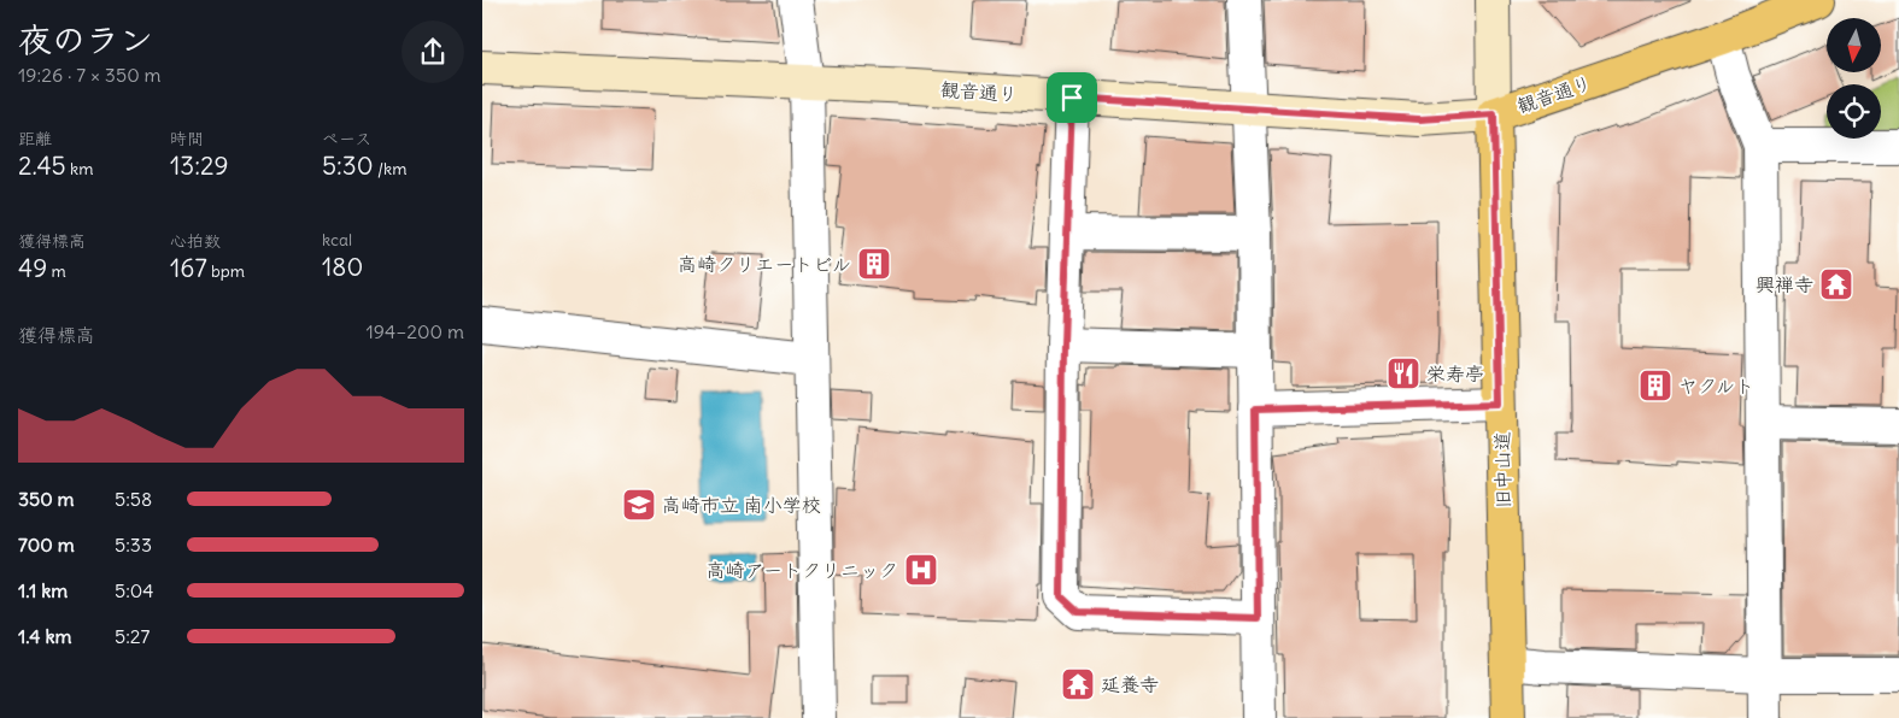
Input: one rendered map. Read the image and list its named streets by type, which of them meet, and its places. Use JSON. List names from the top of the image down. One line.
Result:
{"streets":{"main road":["観音通り","旧中山道"]},"crossings":[["観音通り","旧中山道"]],"places":{"building":["高崎クリエートビル","ヤクルト"],"temple":["興禅寺","延養寺"],"restaurant":["栄寿亭"],"school or university":["高崎市立 南小学校"],"hospital":["高崎アートクリニック"]},"north":"bottom","page":{"heading":["夜のラン","19:26 · 7 × 350 m"],"stats":[["距離","2.45 km"],["時間","13:29"],["ペース","5:30 /km"],["獲得標高","49 m"],["心拍数","167 bpm"],["kcal","180"]],"chart":["獲得標高","194–200 m"],"list":[{"name":"350 m","note":"5:58"},{"name":"700 m","note":"5:33"},{"name":"1.1 km","note":"5:04"},{"name":"1.4 km","note":"5:27"}]}}
